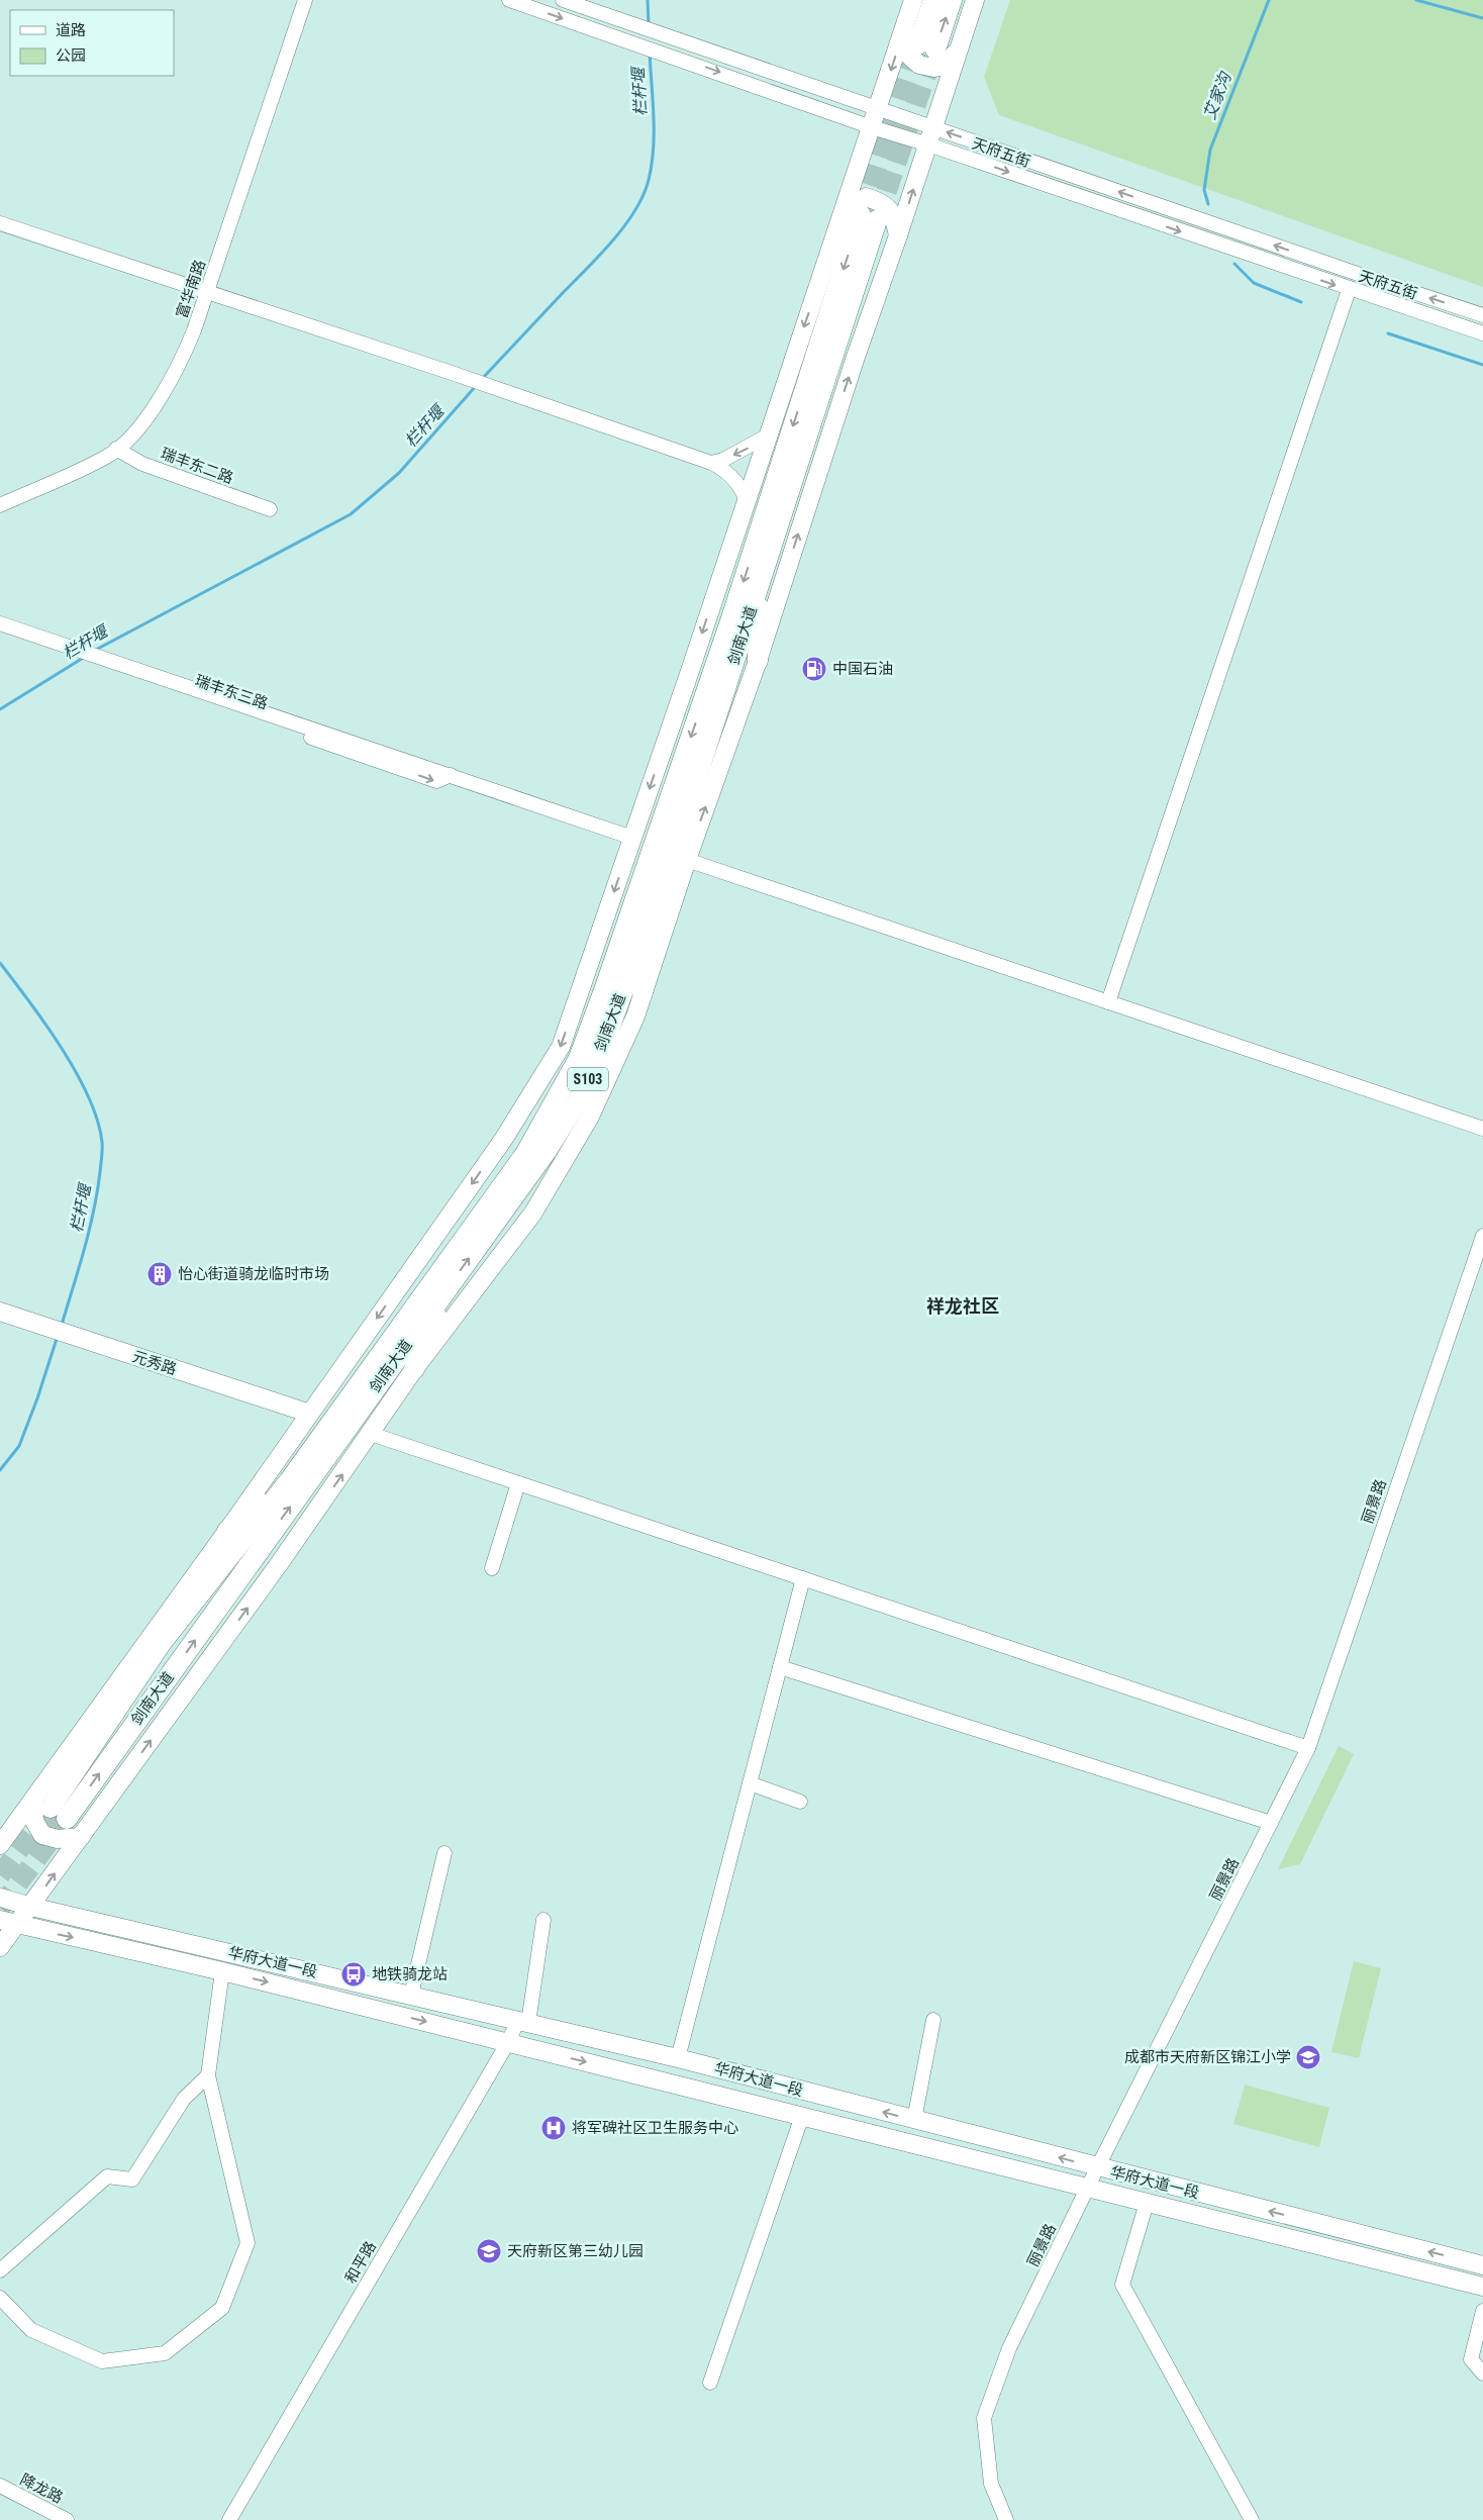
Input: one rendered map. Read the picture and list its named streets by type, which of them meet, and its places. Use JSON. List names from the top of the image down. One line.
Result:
{"streets":{"highway":["剑南大道","S103"],"main road":["元秀路","华府大道一段"],"street":["天府五街","富华南路","瑞丰东二路","丽景路","和平路","降龙路"]},"crossings":[["富华南路","瑞丰东二路"],["丽景路","华府大道一段"],["华府大道一段","和平路"]],"districts":["祥龙社区"],"water":["栏杆堰","艾家沟"],"places":{"fuel station":["中国石油"],"building":["怡心街道骑龙临时市场"],"bus stop":["地铁骑龙站"],"school or university":["成都市天府新区锦江小学","天府新区第三幼儿园"],"hospital":["将军碑社区卫生服务中心"]},"legend":["道路","公园"]}
